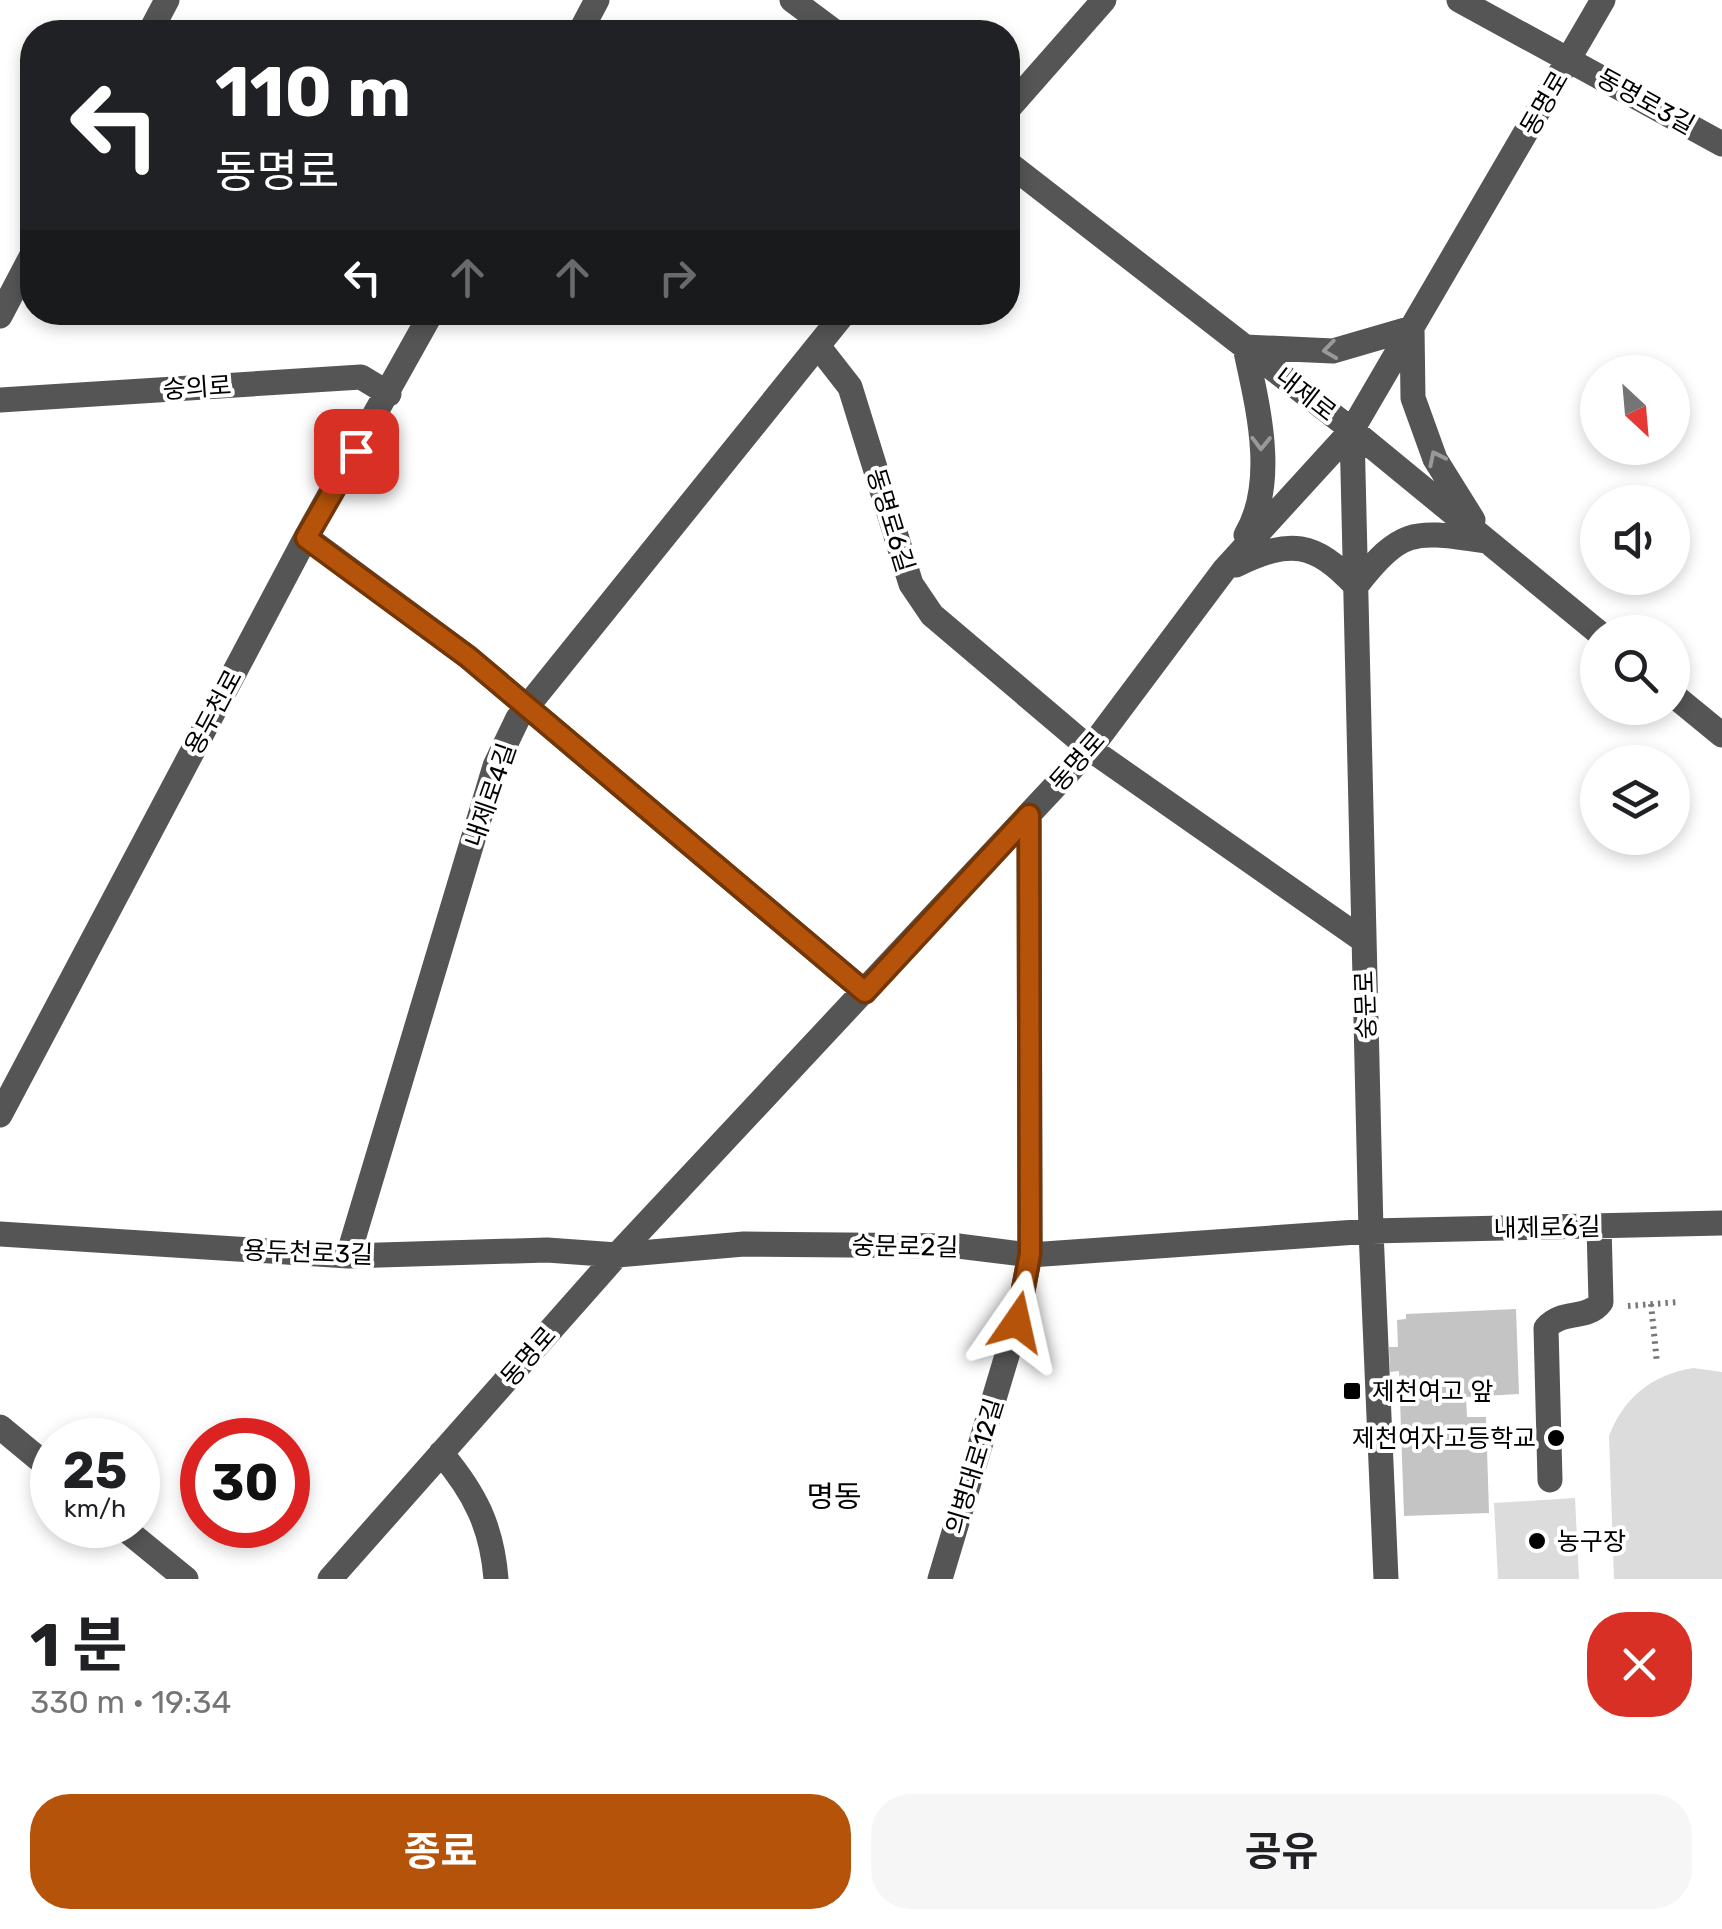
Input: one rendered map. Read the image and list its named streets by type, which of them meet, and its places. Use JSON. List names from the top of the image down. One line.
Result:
{"streets":{"street":["동명로3길","동명로","숭의로","내제로","동명로6길","용두천로","내제로4길","숭문로","내제로6길","숭문로2길","용두천로3길","의병대로12길"]},"crossings":[["동명로3길","동명로"],["동명로","내제로"],["동명로","동명로6길"],["동명로","숭문로"],["동명로","숭문로2길"],["동명로","용두천로3길"],["동명로","의병대로12길"],["숭의로","용두천로"],["내제로","숭문로"],["동명로6길","내제로4길"],["동명로6길","숭문로"],["내제로4길","용두천로3길"],["숭문로","내제로6길"],["숭문로","숭문로2길"],["내제로6길","숭문로2길"],["숭문로2길","용두천로3길"],["숭문로2길","의병대로12길"]],"districts":["명동"],"places":{"transit":["제천여고 앞"],"other":["제천여자고등학교","농구장"]},"north":"bottom right","page":{"turn":["110 m","동명로"],"speed":"25 km/h","limit":"30","heading":["1 분","330 m · 19:34"],"buttons":["종료","공유"]}}
